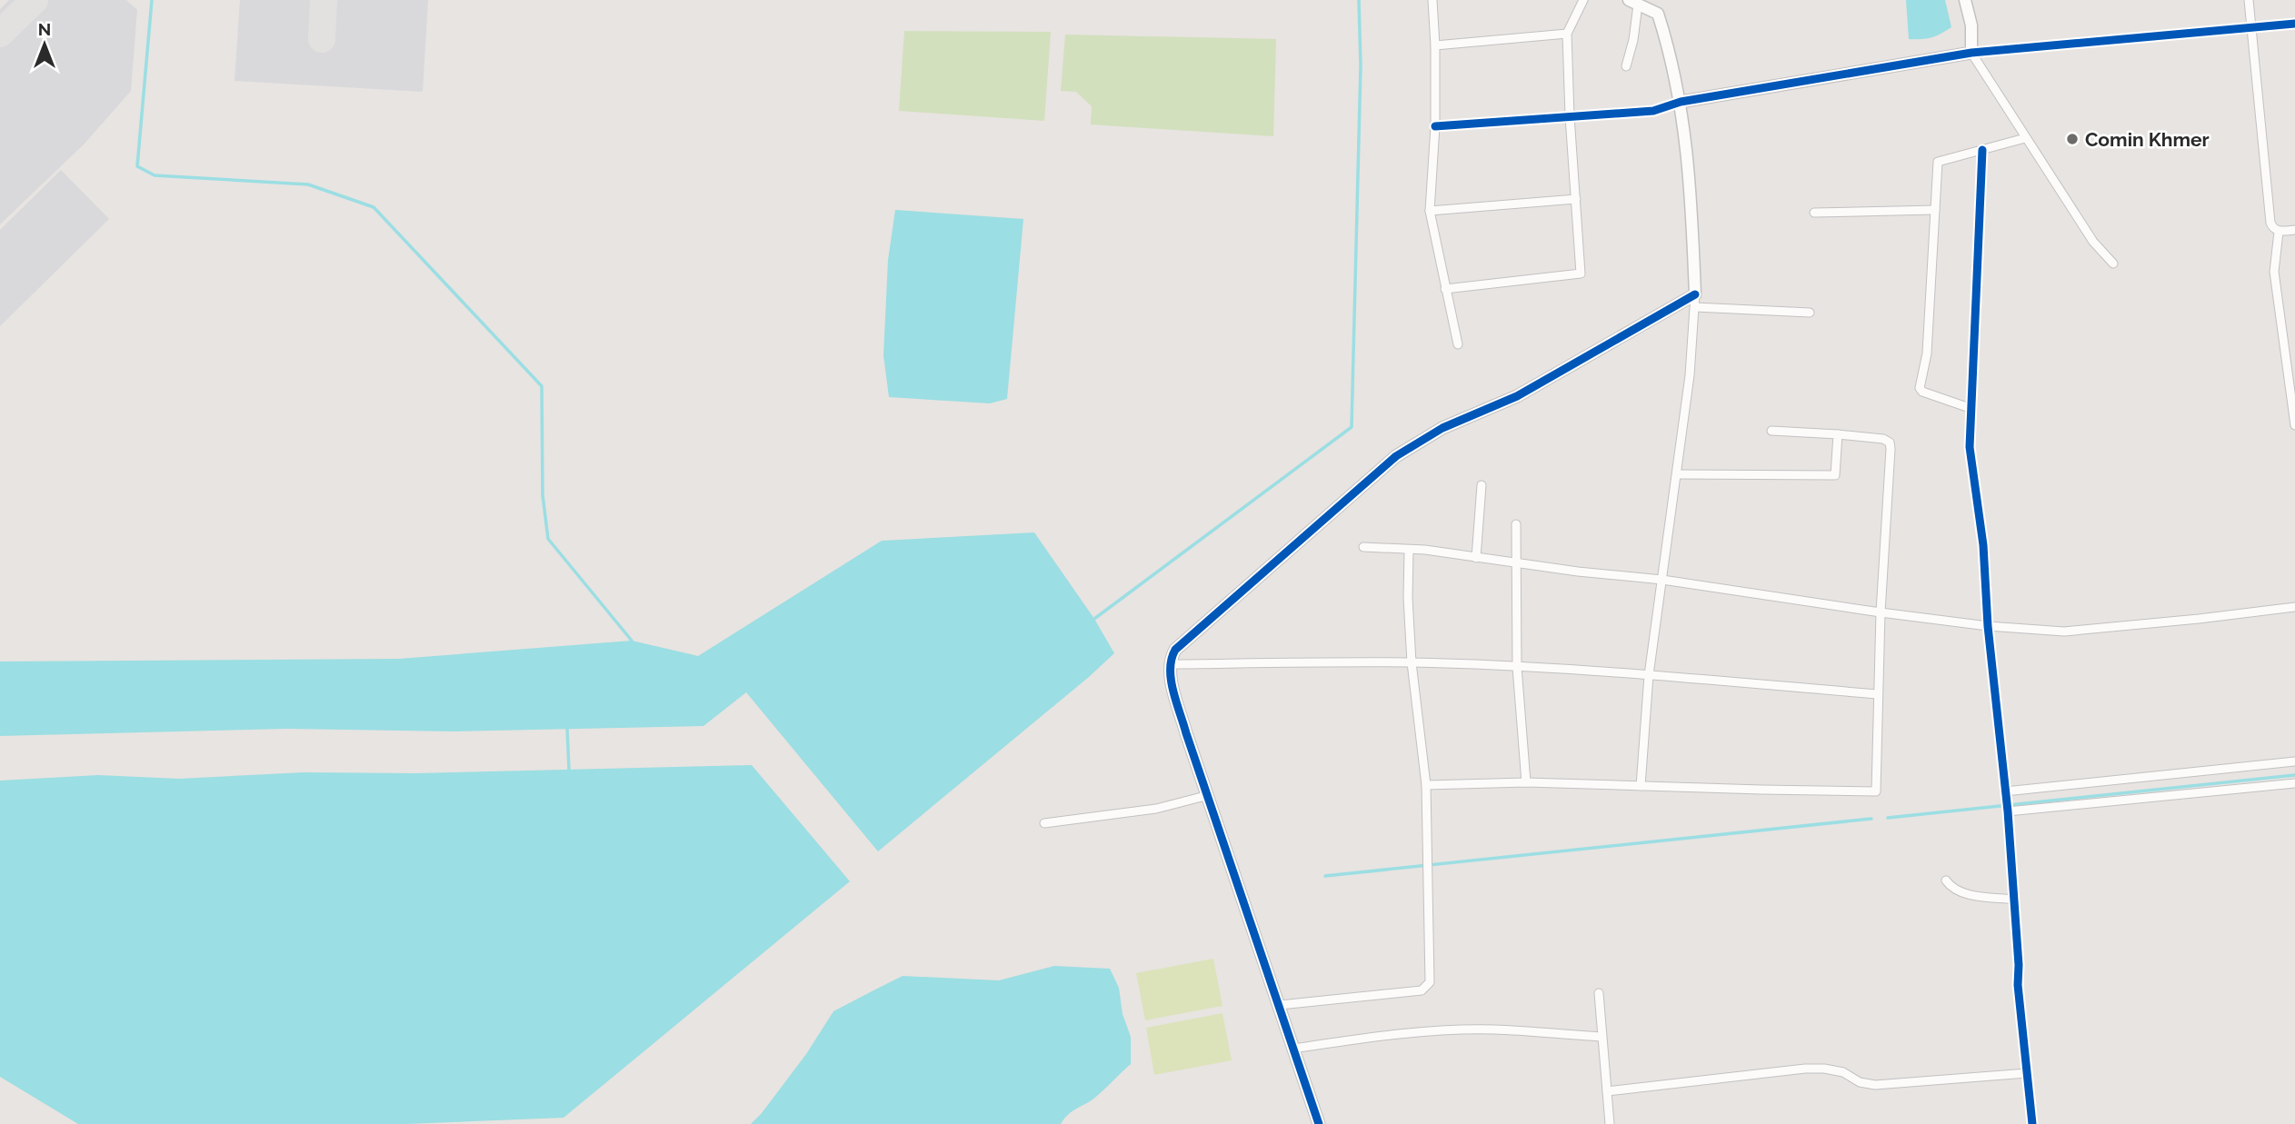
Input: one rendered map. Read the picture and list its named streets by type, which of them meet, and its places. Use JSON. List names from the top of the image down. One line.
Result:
{"places":["Comin Khmer"],"north":"top"}
